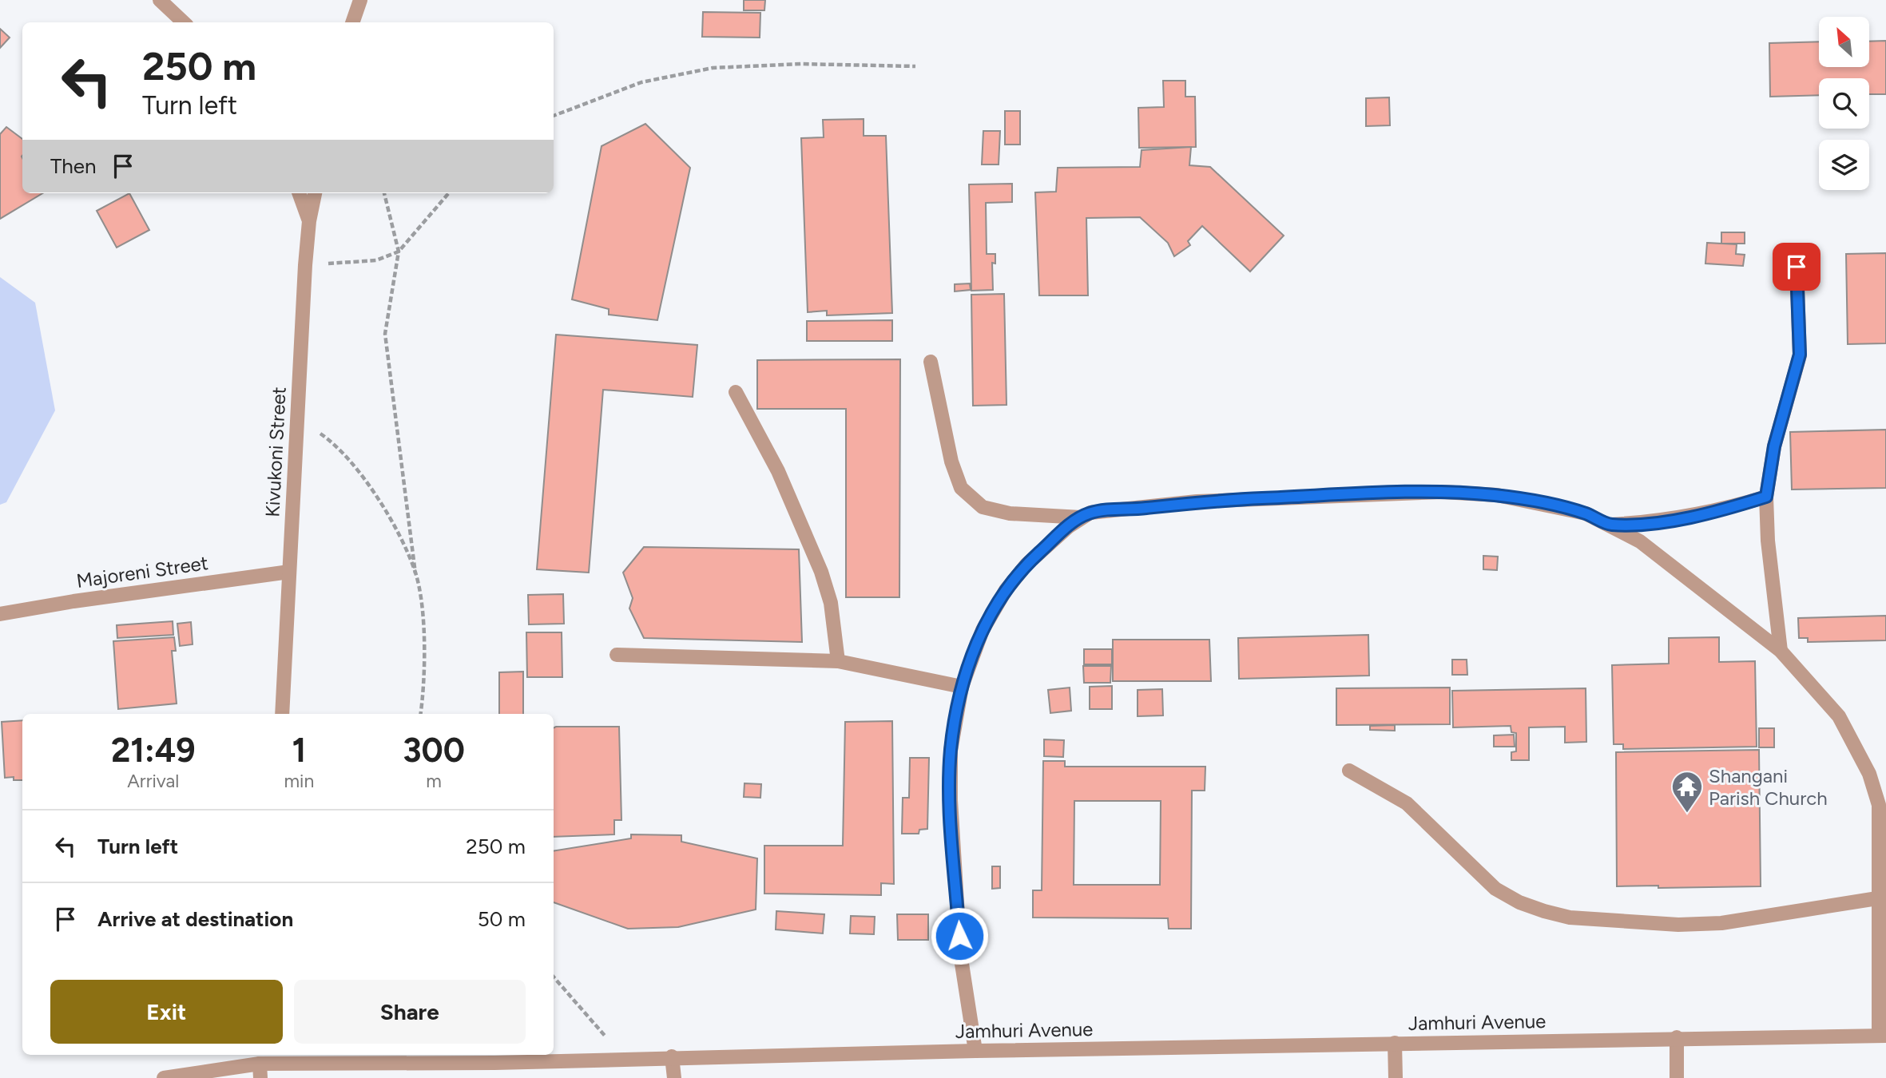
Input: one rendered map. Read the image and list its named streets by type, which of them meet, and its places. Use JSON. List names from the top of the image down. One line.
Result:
{"streets":{"street":["Kivukoni Street","Majoreni Street","Jamhuri Avenue"]},"crossings":[["Kivukoni Street","Majoreni Street"]],"places":{"temple":["Shangani Parish Church"]},"north":"top left","page":{"turn":["250 m","Turn left"],"then":"Then","eta":["21:49","Arrival","1","min","300","m"],"list":[{"name":"Turn left","value":"250 m"},{"name":"Arrive at destination","value":"50 m"}],"buttons":["Exit","Share"]}}
